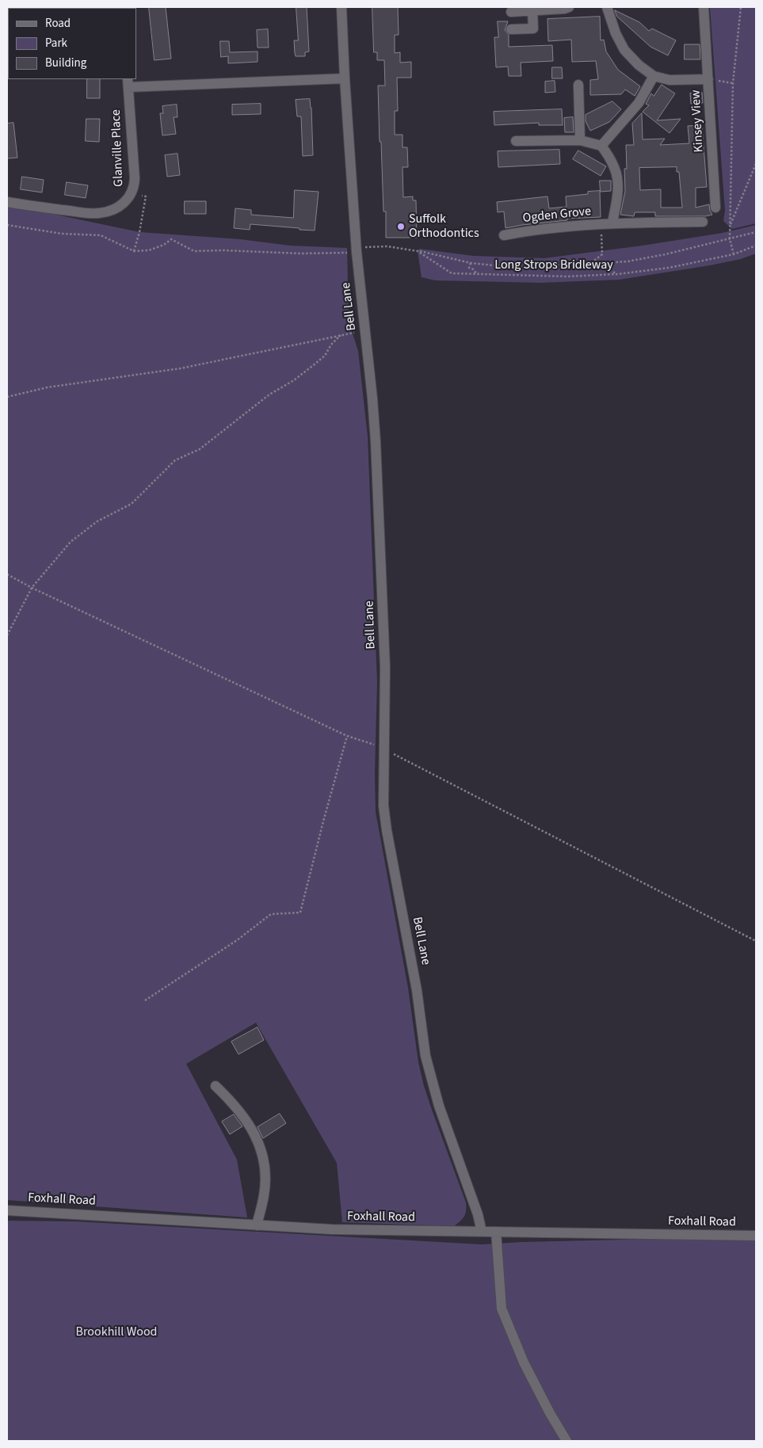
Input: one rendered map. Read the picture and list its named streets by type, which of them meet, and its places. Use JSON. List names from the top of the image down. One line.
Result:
{"streets":{"street":["Kinsey View","Glanville Place","Ogden Grove","Bell Lane","Foxhall Road"],"path":["Long Strops Bridleway"]},"crossings":[["Glanville Place","Bell Lane"],["Long Strops Bridleway","Bell Lane"],["Bell Lane","Foxhall Road"]],"parks":["Brookhill Wood"],"places":["Suffolk Orthodontics"],"legend":["Road","Park","Building"]}
